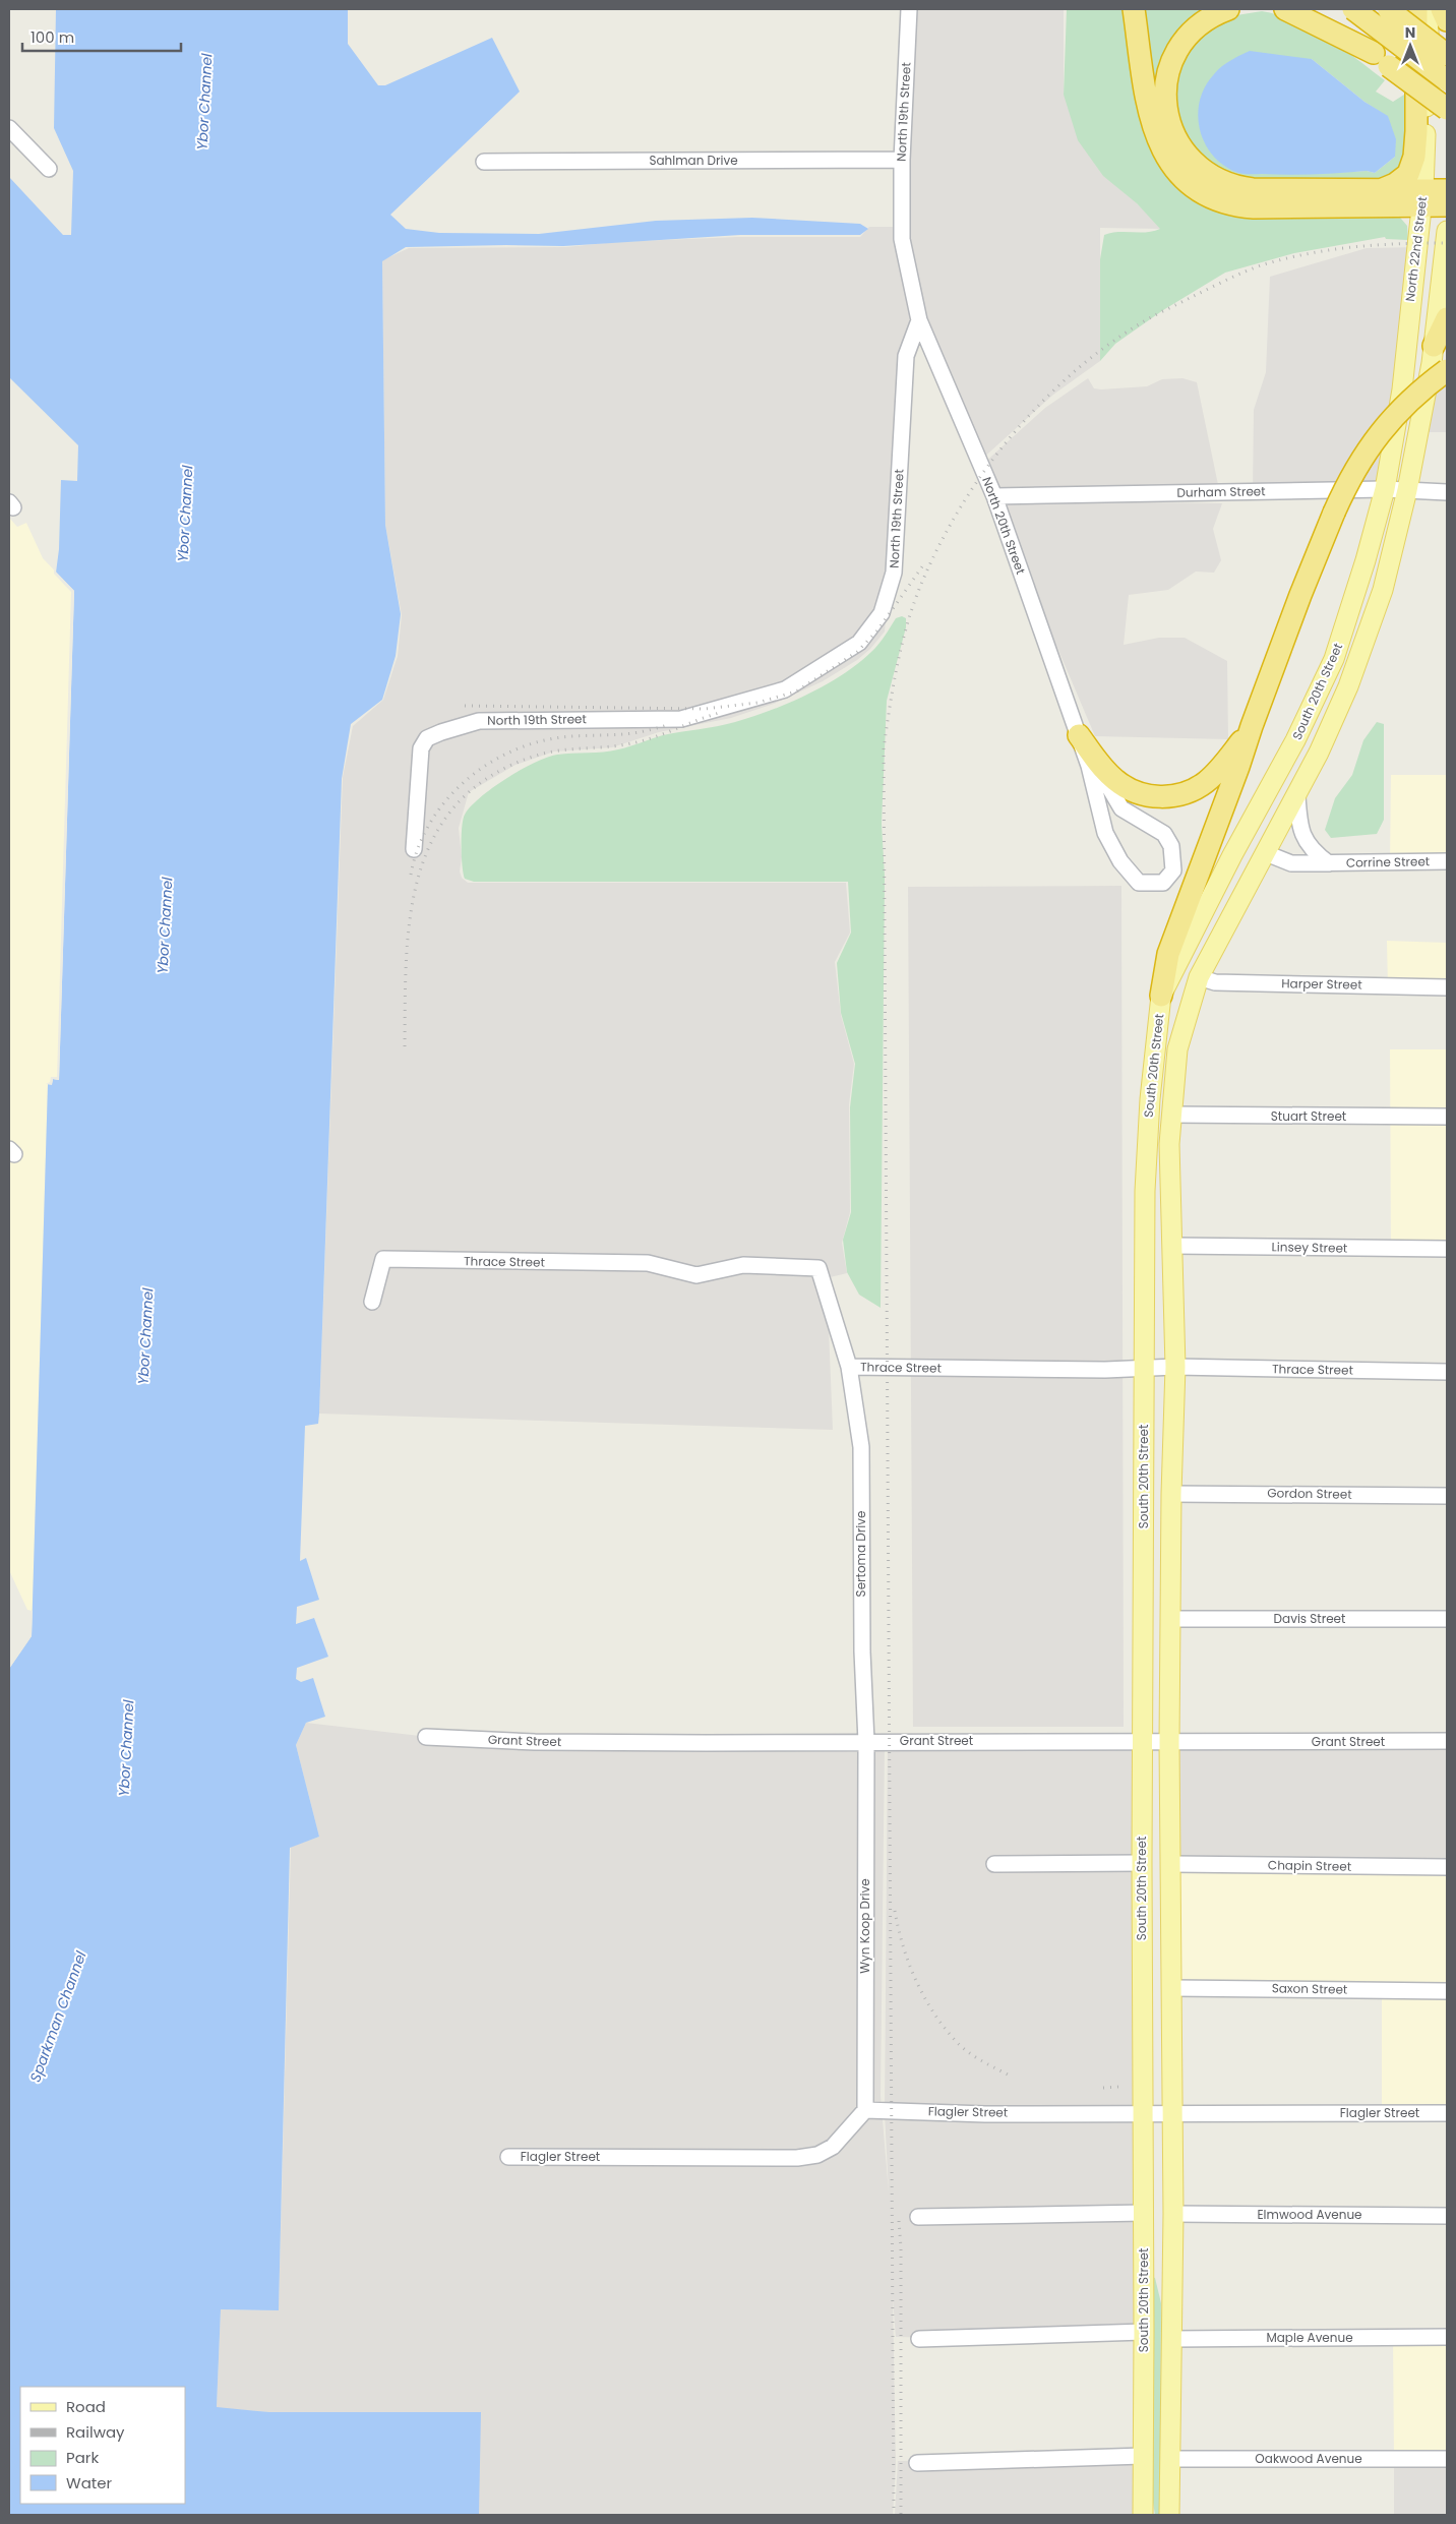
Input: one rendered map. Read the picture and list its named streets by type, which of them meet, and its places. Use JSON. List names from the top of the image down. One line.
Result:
{"streets":{"main road":["North 22nd Street","South 20th Street"],"street":["North 19th Street","Sahlman Drive","Durham Street","North 20th Street","Corrine Street","Harper Street","Stuart Street","Linsey Street","Thrace Street","Gordon Street","Sertoma Drive","Davis Street","Grant Street","Chapin Street","Wyn Koop Drive","Saxon Street","Flagler Street","Elmwood Avenue","Maple Avenue","Oakwood Avenue"]},"crossings":[["North 19th Street","Sahlman Drive"],["North 19th Street","North 20th Street"],["North 22nd Street","Durham Street"],["North 22nd Street","South 20th Street"],["Durham Street","North 20th Street"],["Durham Street","South 20th Street"],["South 20th Street","Corrine Street"],["South 20th Street","Harper Street"],["South 20th Street","Stuart Street"],["South 20th Street","Linsey Street"],["South 20th Street","Thrace Street"],["South 20th Street","Gordon Street"],["South 20th Street","Davis Street"],["South 20th Street","Grant Street"],["South 20th Street","Chapin Street"],["South 20th Street","Saxon Street"],["South 20th Street","Flagler Street"],["South 20th Street","Elmwood Avenue"],["South 20th Street","Maple Avenue"],["South 20th Street","Oakwood Avenue"],["Thrace Street","Sertoma Drive"],["Sertoma Drive","Grant Street"],["Sertoma Drive","Wyn Koop Drive"],["Grant Street","Wyn Koop Drive"],["Wyn Koop Drive","Flagler Street"]],"water":["Ybor Channel","Sparkman Channel"],"legend":["Road","Railway","Park","Water"],"scale_bar":"100 m","north":"top"}
